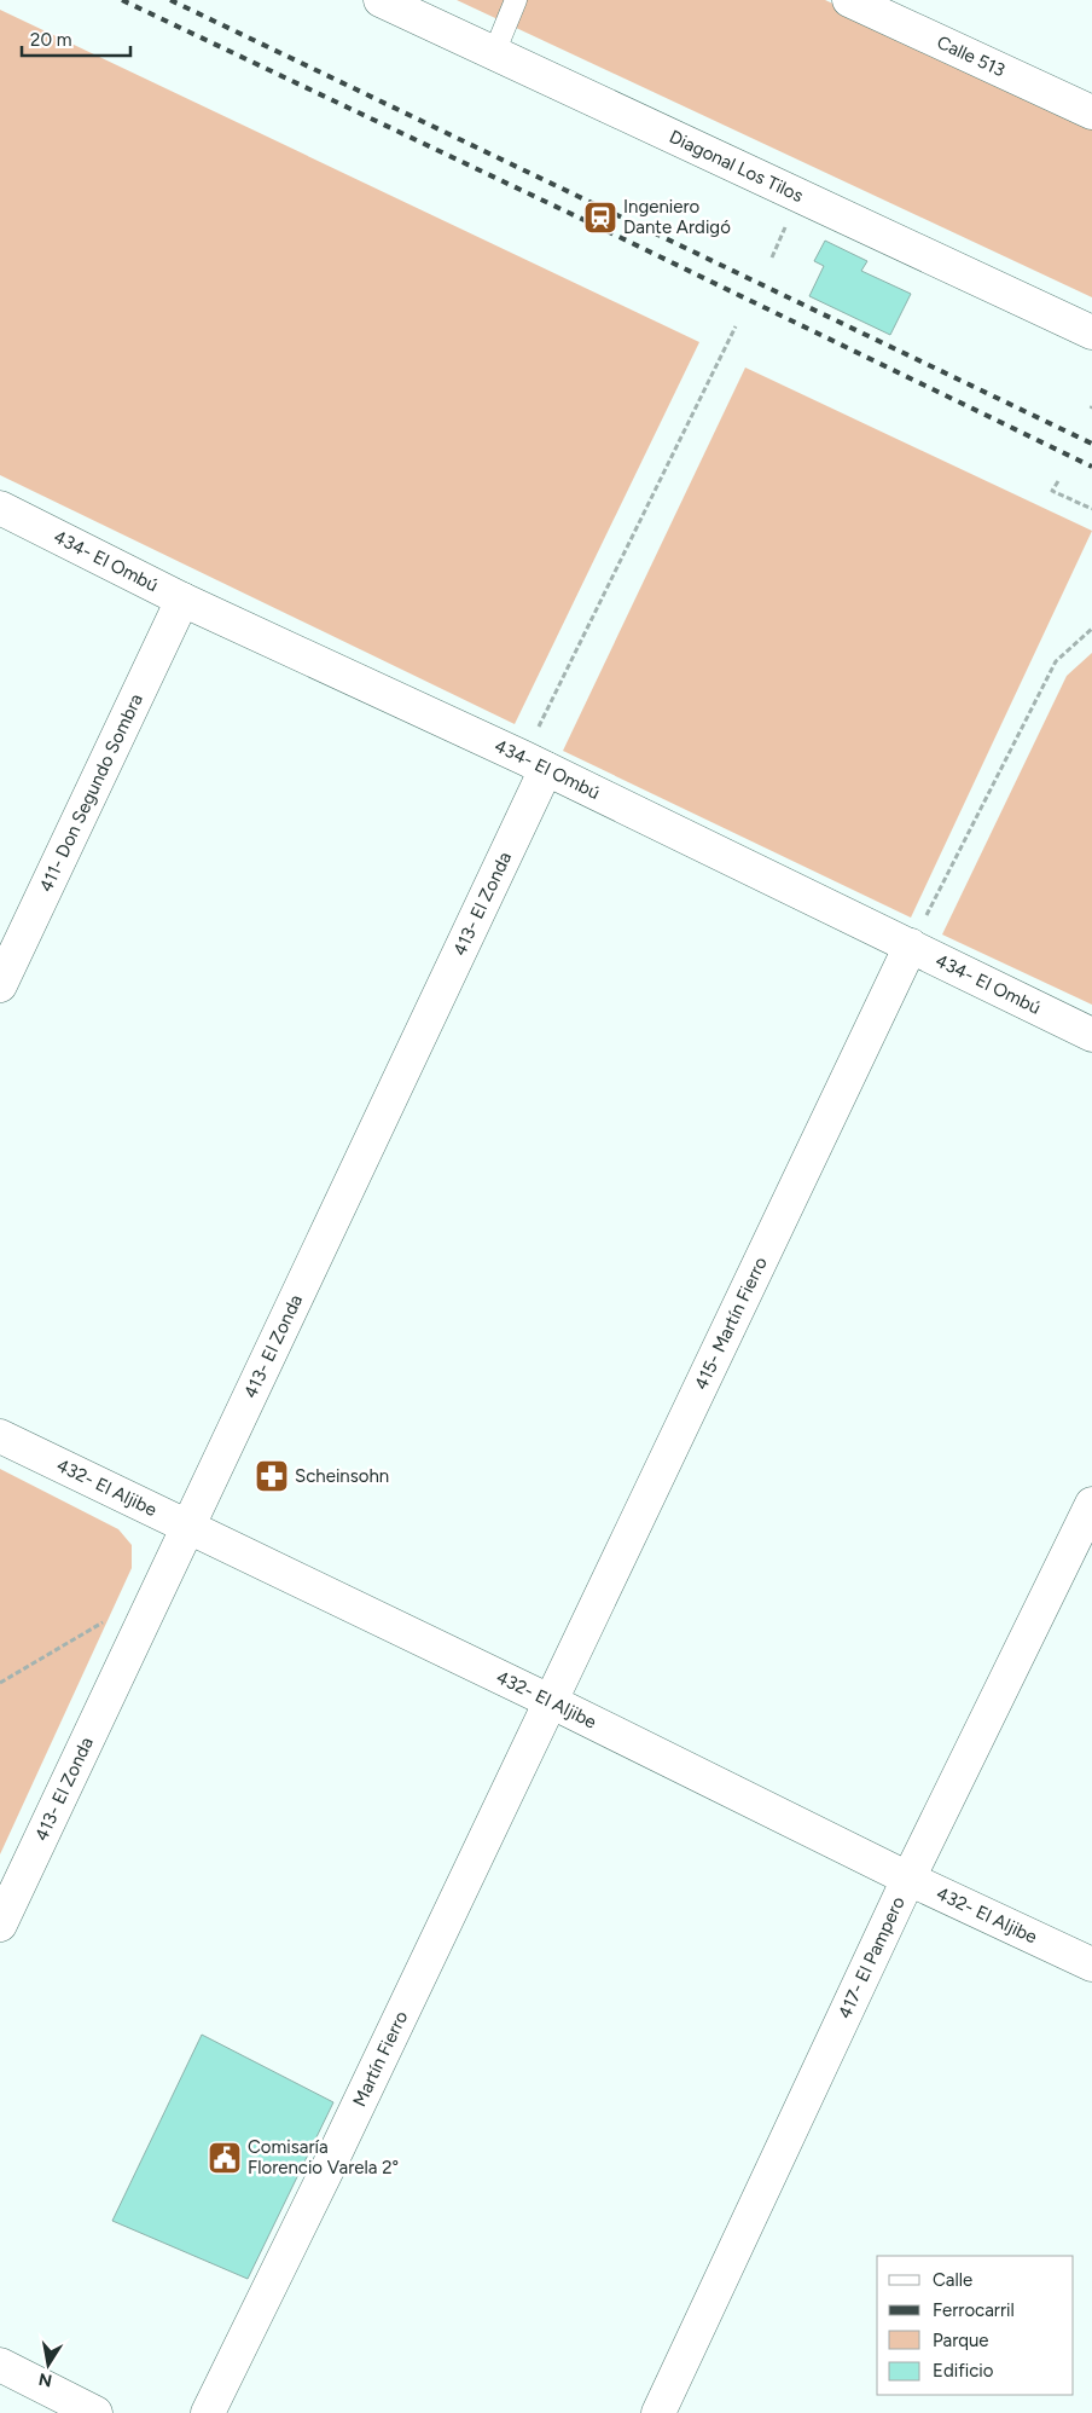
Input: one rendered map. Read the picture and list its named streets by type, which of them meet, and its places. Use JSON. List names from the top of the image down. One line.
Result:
{"streets":{"street":["Calle 513","Diagonal Los Tilos","434- El Ombú","411- Don Segundo Sombra","413- El Zonda","415- Martín Fierro","432- El Aljibe","417- El Pampero","Martín Fierro"]},"crossings":[["434- El Ombú","411- Don Segundo Sombra"],["434- El Ombú","413- El Zonda"],["434- El Ombú","415- Martín Fierro"],["413- El Zonda","432- El Aljibe"],["415- Martín Fierro","432- El Aljibe"],["415- Martín Fierro","Martín Fierro"],["432- El Aljibe","417- El Pampero"],["432- El Aljibe","Martín Fierro"]],"places":{"station":["Ingeniero Dante Ardigó"],"pharmacy":["Scheinsohn"],"public building":["Comisaría Florencio Varela 2°"]},"legend":["Calle","Ferrocarril","Parque","Edificio"],"scale_bar":"20 m","north":"bottom"}
